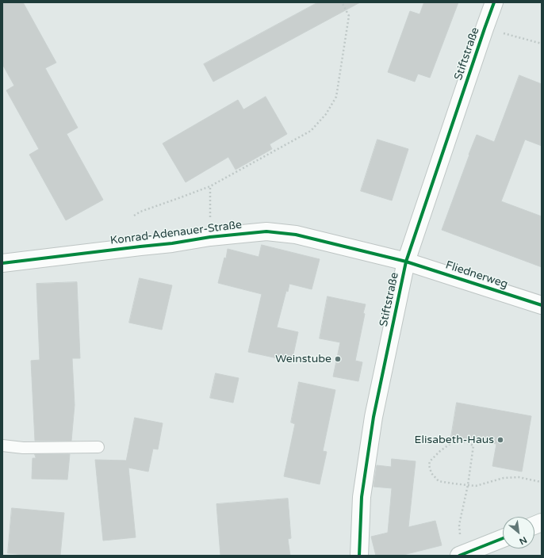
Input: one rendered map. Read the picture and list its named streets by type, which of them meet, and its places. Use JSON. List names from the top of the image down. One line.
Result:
{"streets":{"street":["Stiftstraße","Konrad-Adenauer-Straße","Fliednerweg"]},"crossings":[["Stiftstraße","Konrad-Adenauer-Straße"],["Stiftstraße","Fliednerweg"],["Konrad-Adenauer-Straße","Fliednerweg"]],"places":["Weinstube","Elisabeth-Haus"],"north":"bottom right"}
